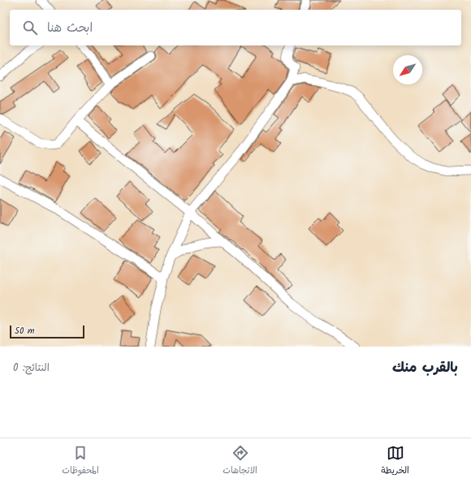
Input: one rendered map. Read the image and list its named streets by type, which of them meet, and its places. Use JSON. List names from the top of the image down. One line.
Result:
{"scale_bar":"50 m","north":"bottom left","page":{"search":"ابحث هنا","scale":"50 m","heading":["بالقرب منك","النتائج: 0"],"nav":["الخريطة","الاتجاهات","المحفوظات"]}}
